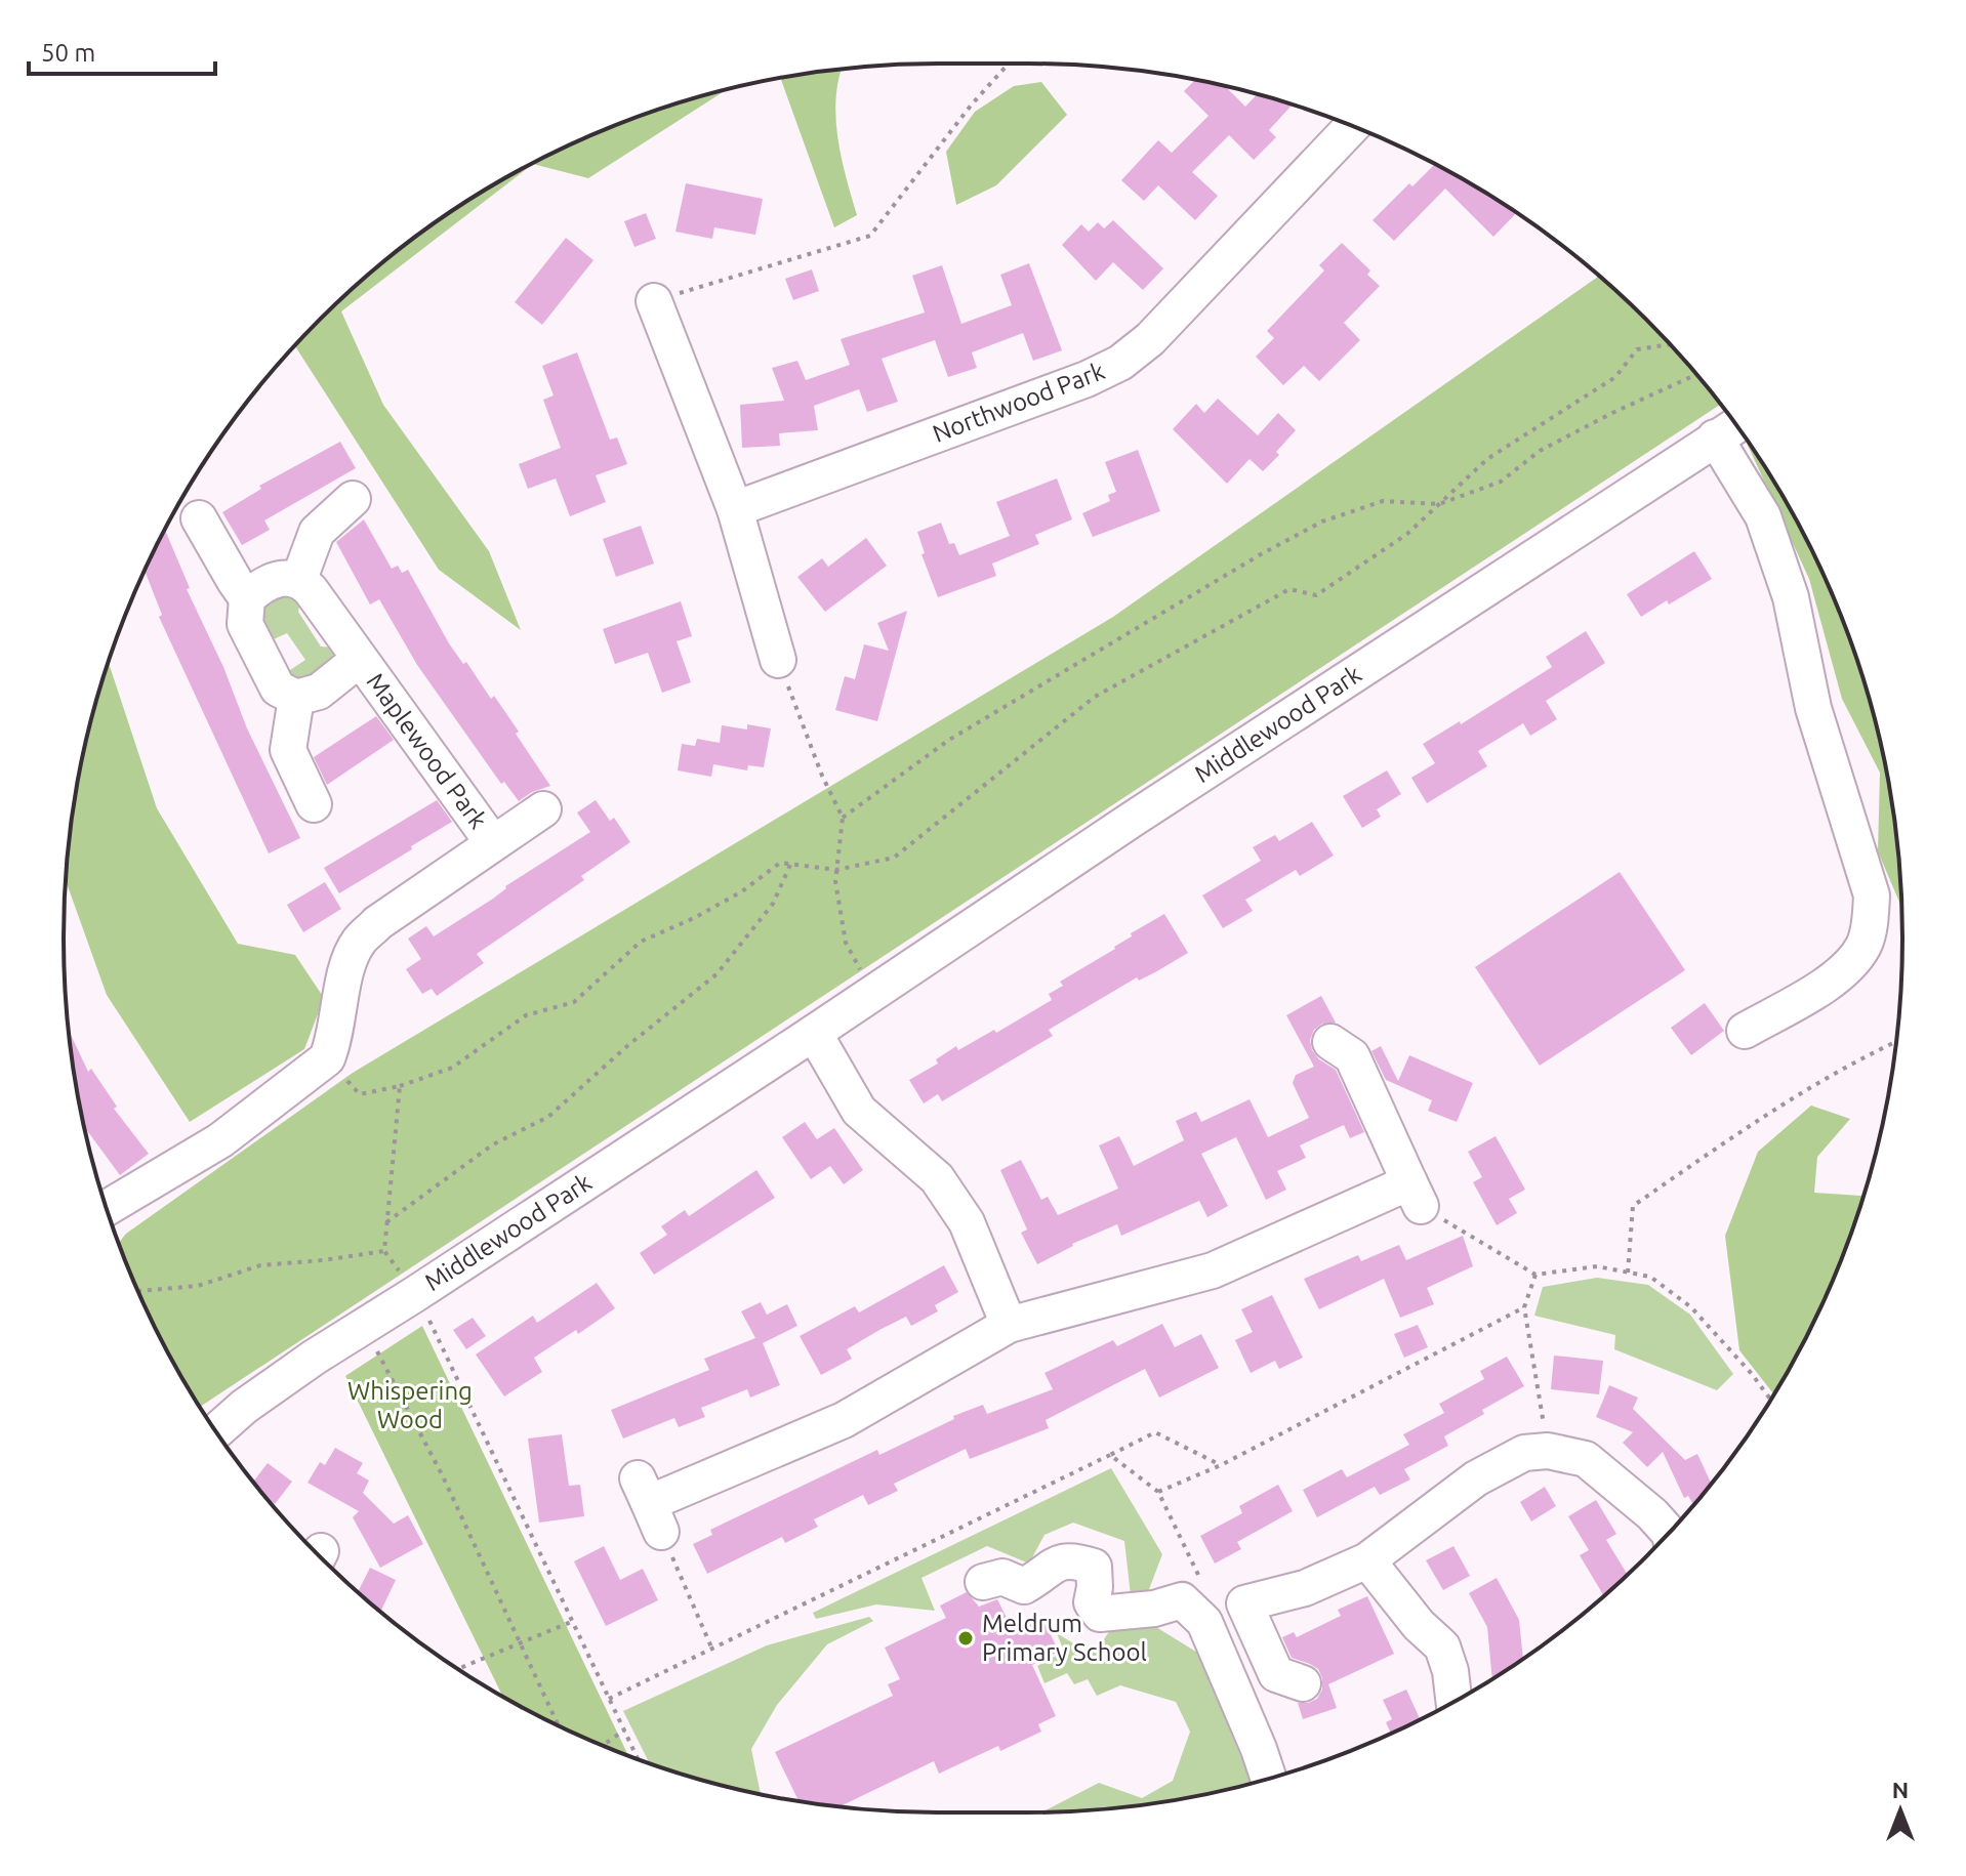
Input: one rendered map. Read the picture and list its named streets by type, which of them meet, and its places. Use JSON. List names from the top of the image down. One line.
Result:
{"streets":{"street":["Northwood Park","Middlewood Park","Maplewood Park"]},"parks":["Whispering Wood"],"places":["Meldrum Primary School"],"scale_bar":"50 m","north":"top"}
